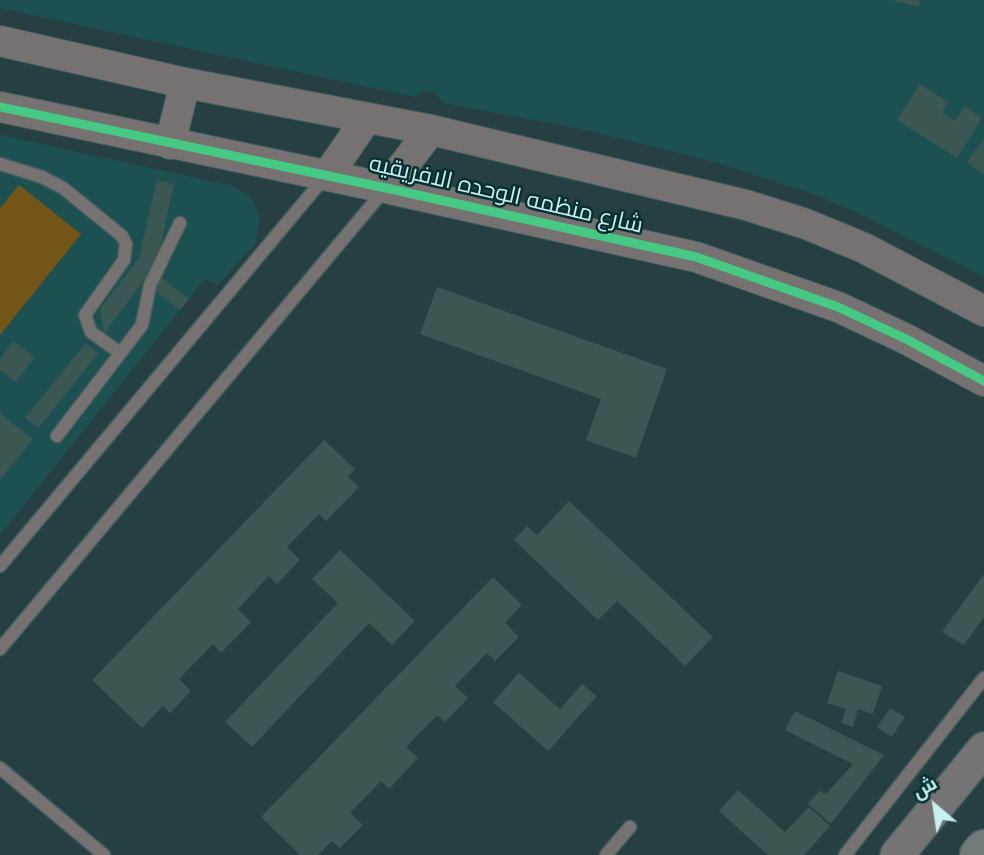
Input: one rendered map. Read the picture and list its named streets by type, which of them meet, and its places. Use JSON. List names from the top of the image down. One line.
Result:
{"streets":{"street":["شارع منظمه الوحده الافريقيه"]},"north":"top left"}
